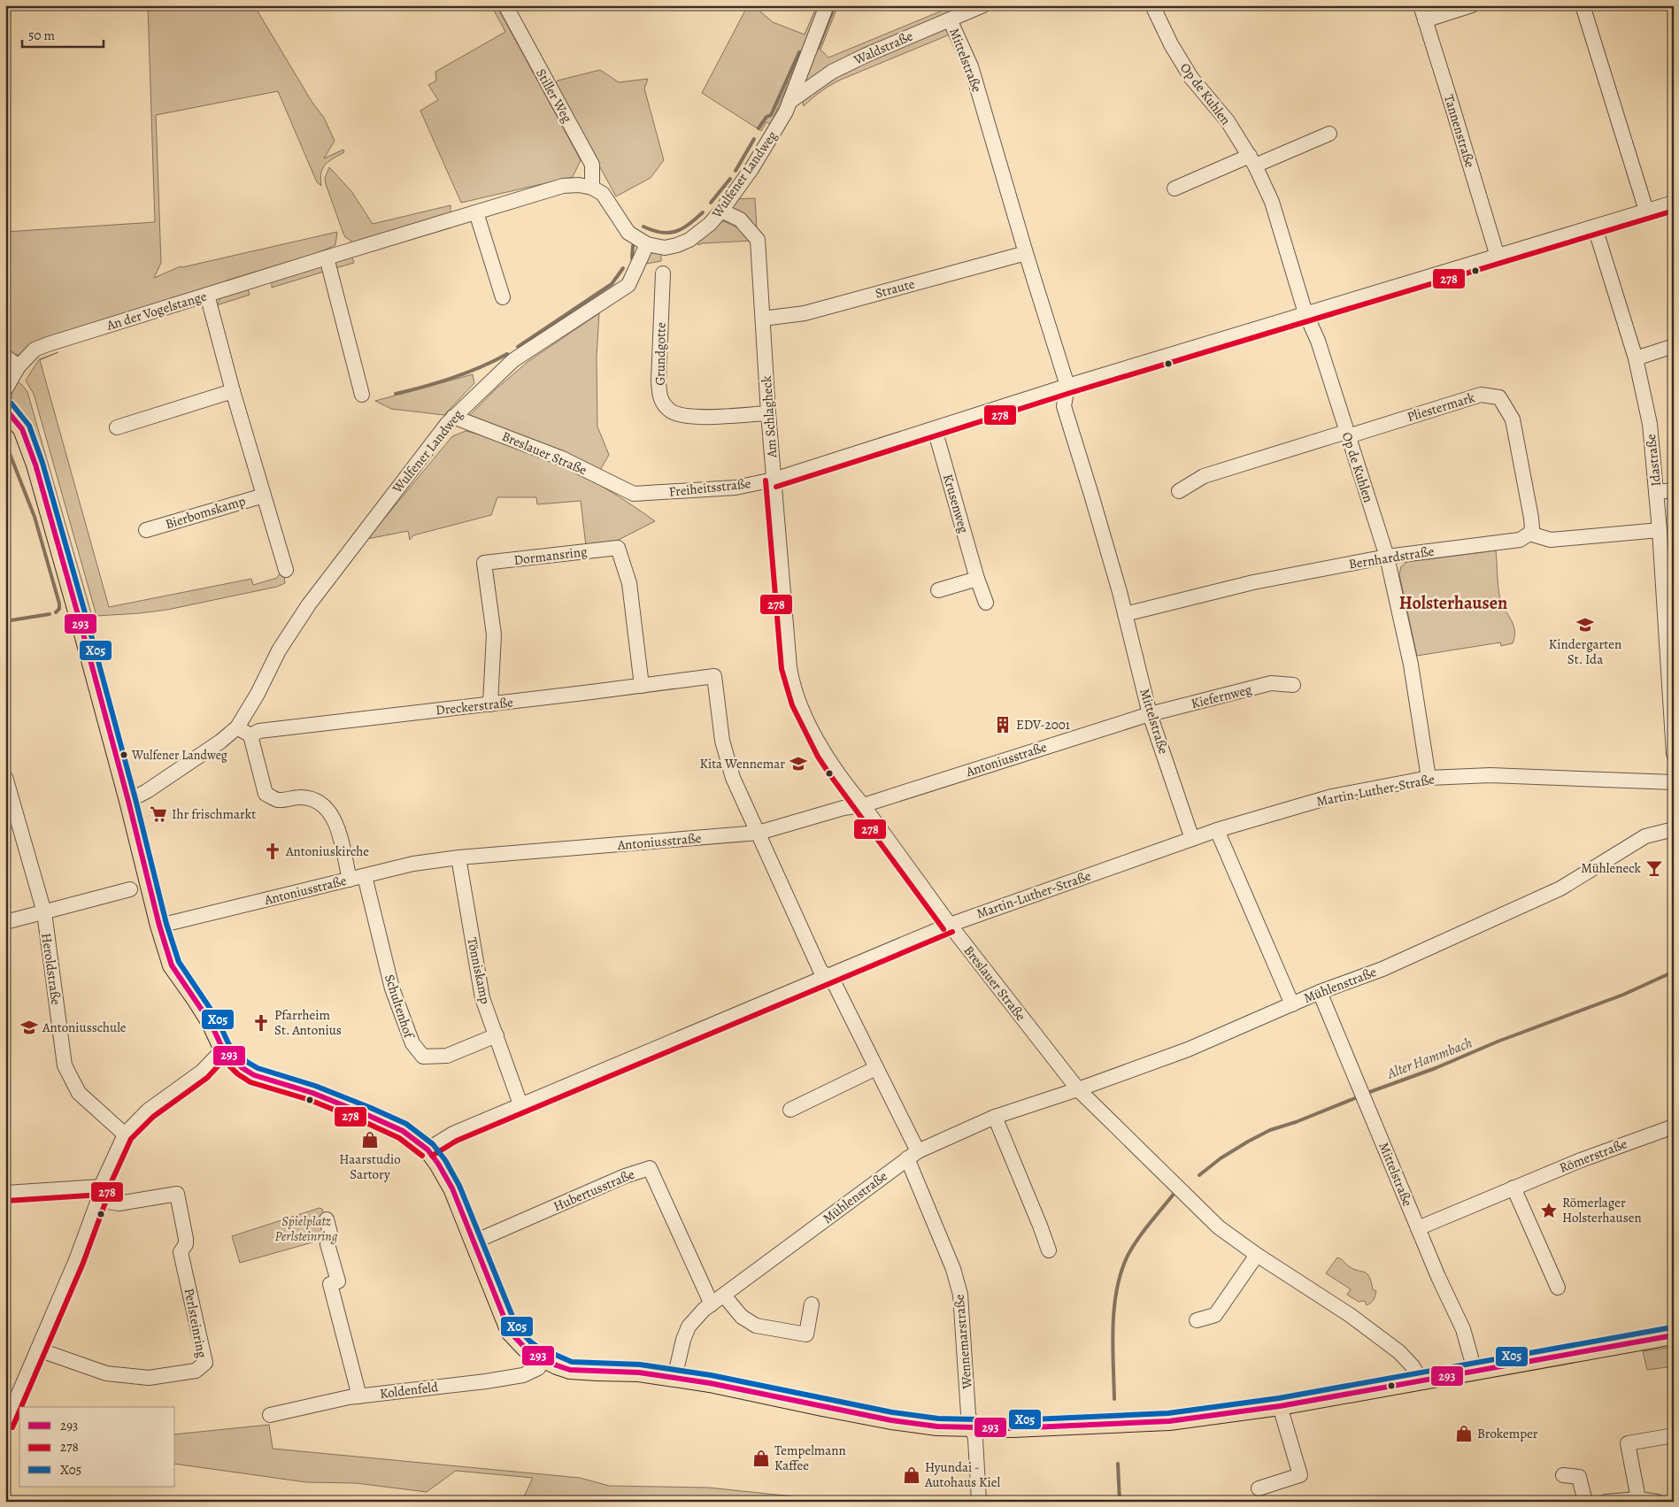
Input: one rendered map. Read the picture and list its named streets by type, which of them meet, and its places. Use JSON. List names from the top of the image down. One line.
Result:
{"streets":{"street":["Waldstraße","Mittelstraße","Op de Kuhlen","Stiller Weg","Tannenstraße","Wulfener Landweg","Straute","An der Vogelstange","Grundgotte","Pliestermark","Am Schlagheck","Breslauer Straße","Idastraße","Freiheitsstraße","Krusenweg","Bierbomskamp","Dormansring","Bernhardstraße","Kiefernweg","Dreckerstraße","Antoniusstraße","Martin-Luther-Straße","Heroldstraße","Tönniskamp","Mühlenstraße","Schultenhof","Römerstraße","Hubertusstraße","Perlsteinring","Wennemarstraße","Koldenfeld"]},"crossings":[["Waldstraße","Mittelstraße"],["Waldstraße","Wulfener Landweg"],["Mittelstraße","Straute"],["Mittelstraße","Freiheitsstraße"],["Mittelstraße","Bernhardstraße"],["Mittelstraße","Kiefernweg"],["Mittelstraße","Antoniusstraße"],["Mittelstraße","Martin-Luther-Straße"],["Mittelstraße","Mühlenstraße"],["Mittelstraße","Römerstraße"],["Op de Kuhlen","Pliestermark"],["Op de Kuhlen","Freiheitsstraße"],["Op de Kuhlen","Bernhardstraße"],["Op de Kuhlen","Martin-Luther-Straße"],["Stiller Weg","An der Vogelstange"],["Tannenstraße","Freiheitsstraße"],["Wulfener Landweg","Am Schlagheck"],["Wulfener Landweg","Breslauer Straße"],["Straute","Am Schlagheck"],["An der Vogelstange","Bierbomskamp"],["Grundgotte","Am Schlagheck"],["Pliestermark","Bernhardstraße"],["Am Schlagheck","Breslauer Straße"],["Am Schlagheck","Freiheitsstraße"],["Breslauer Straße","Freiheitsstraße"],["Breslauer Straße","Antoniusstraße"],["Breslauer Straße","Martin-Luther-Straße"],["Breslauer Straße","Mühlenstraße"],["Idastraße","Freiheitsstraße"],["Freiheitsstraße","Krusenweg"],["Dormansring","Dreckerstraße"],["Kiefernweg","Antoniusstraße"],["Dreckerstraße","Wennemarstraße"],["Antoniusstraße","Tönniskamp"],["Antoniusstraße","Schultenhof"],["Antoniusstraße","Wennemarstraße"],["Martin-Luther-Straße","Tönniskamp"],["Martin-Luther-Straße","Wennemarstraße"],["Tönniskamp","Schultenhof"],["Mühlenstraße","Hubertusstraße"],["Mühlenstraße","Wennemarstraße"]],"districts":["Holsterhausen"],"water":["Alter Hammbach"],"parks":["Spielplatz Perlsteinring"],"places":{"school or university":["Kindergarten St. Ida","Kita Wennemar","Antoniusschule"],"building":["EDV-2001"],"other":["Wulfener Landweg"],"supermarket":["Ihr frischmarkt"],"church":["Antoniuskirche","Pfarrheim St. Antonius"],"bar":["Mühleneck"],"shop":["Haarstudio Sartory","Brokemper","Tempelmann Kaffee","Hyundai - Autohaus Kiel"],"place":["Römerlager Holsterhausen"]},"lines":["transit line 278","transit line X05","transit line 293"],"legend":["293","278","X05"],"scale_bar":"50 m"}
